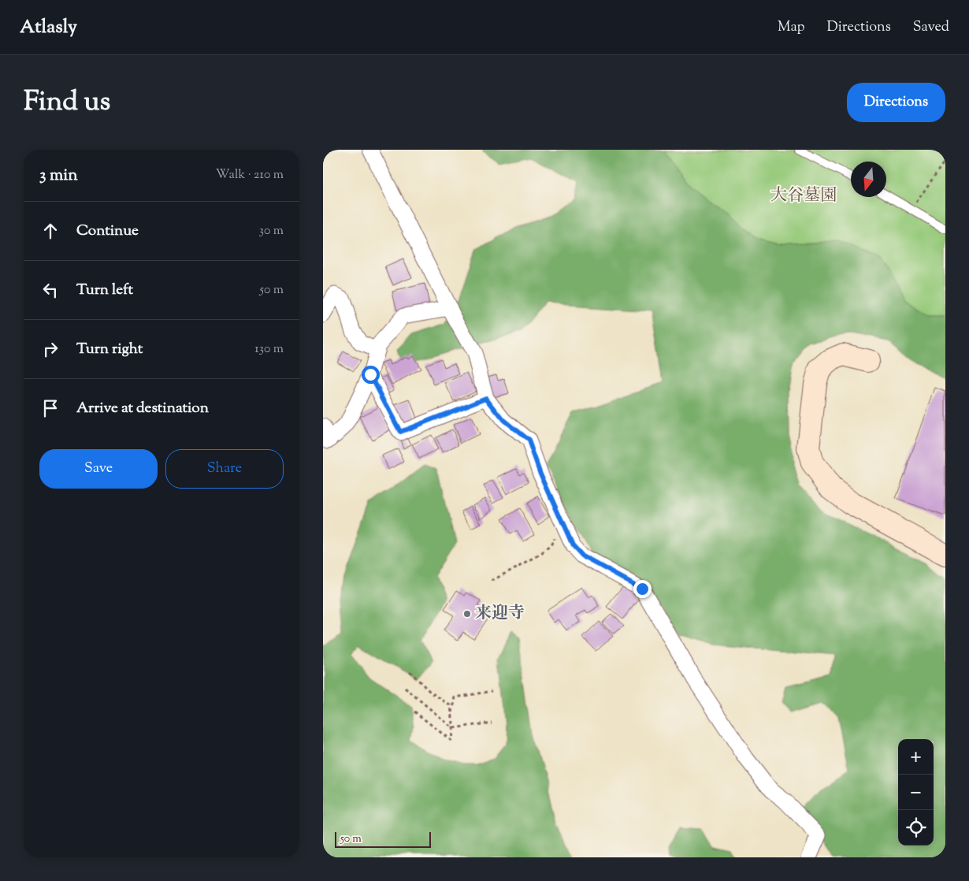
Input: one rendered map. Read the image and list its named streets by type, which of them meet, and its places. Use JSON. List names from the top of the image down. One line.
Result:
{"parks":["大谷墓園"],"places":["来迎寺"],"scale_bar":"50 m","north":"bottom","page":{"header":"Atlasly","nav":["Map","Directions","Saved"],"title":"Find us","buttons":["Directions",["Save","Share"]],"heading":["3 min","Walk · 210 m"],"list":[["Continue","30 m"],["Turn left","50 m"],["Turn right","130 m"],"Arrive at destination"],"map_buttons":["+","−"],"scale":"50 m"}}
